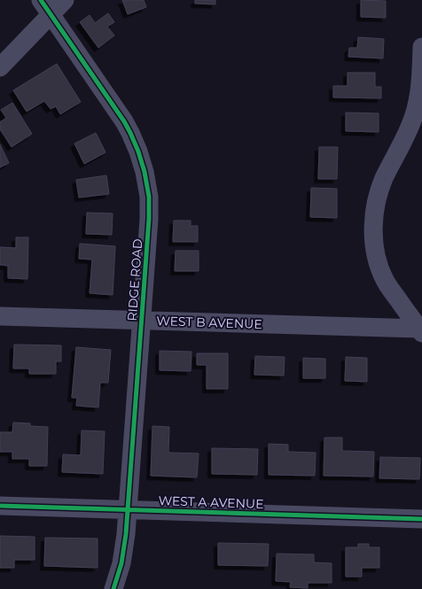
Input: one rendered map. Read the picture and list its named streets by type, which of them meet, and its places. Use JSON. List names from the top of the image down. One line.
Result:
{"streets":{"street":["RIDGE ROAD","WEST B AVENUE","WEST A AVENUE"]},"crossings":[["RIDGE ROAD","WEST B AVENUE"],["RIDGE ROAD","WEST A AVENUE"]]}
